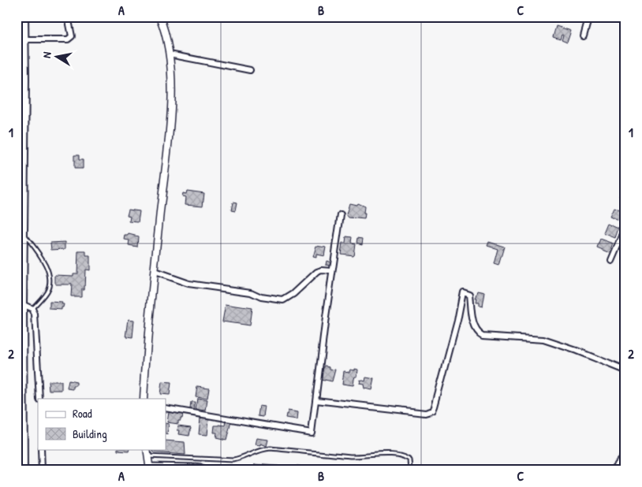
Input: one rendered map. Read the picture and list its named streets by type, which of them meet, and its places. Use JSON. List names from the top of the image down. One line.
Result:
{"legend":["Road","Building"],"north":"left","grid":{"columns":["A","B","C"],"rows":["1","2"]}}
